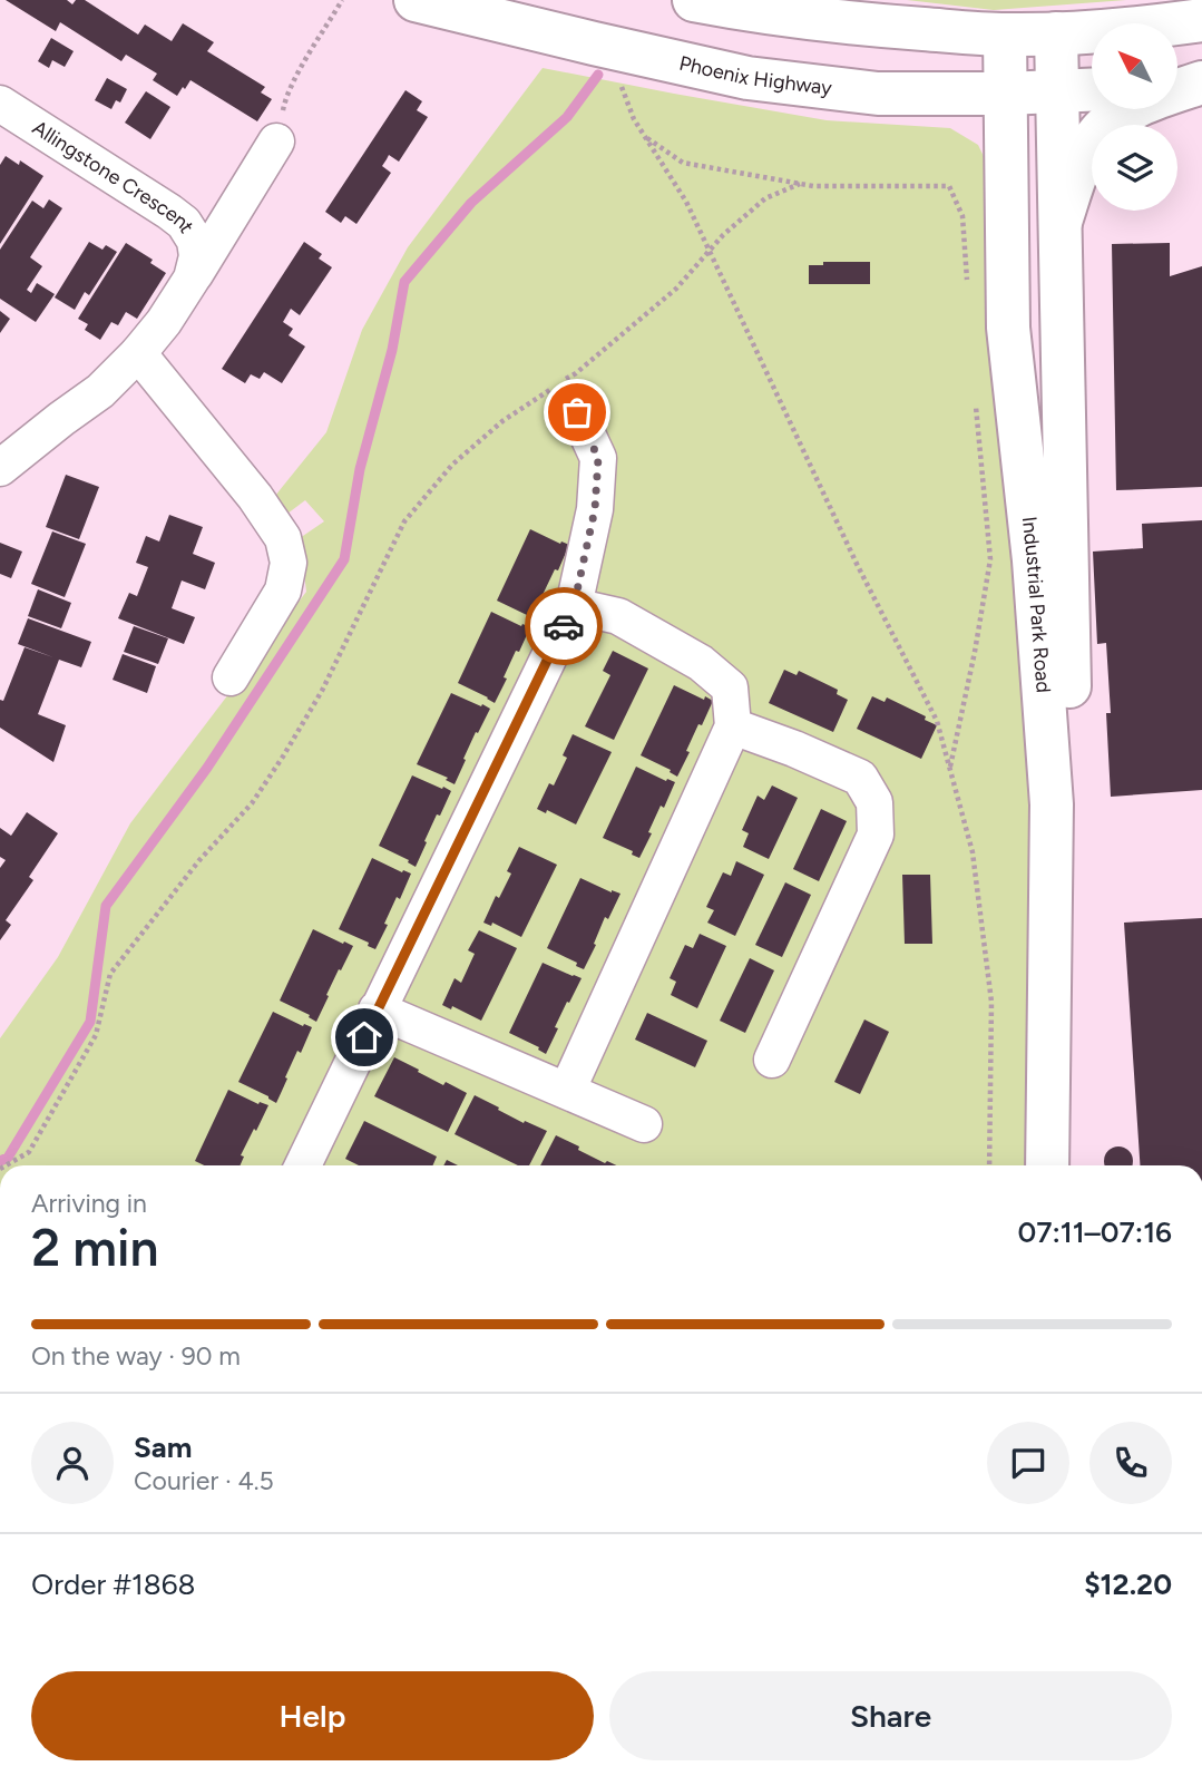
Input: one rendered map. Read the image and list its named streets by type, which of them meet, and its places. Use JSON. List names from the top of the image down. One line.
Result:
{"streets":{"street":["Phoenix Highway","Allingstone Crescent","Industrial Park Road"]},"crossings":[["Phoenix Highway","Industrial Park Road"]],"north":"top left","page":{"heading":["2 min","Arriving in","07:11–07:16"],"panel":["Sam","Courier · 4.5","Order #1868","$12.20"],"bar":"On the way · 90 m","buttons":["Help","Share"]}}
